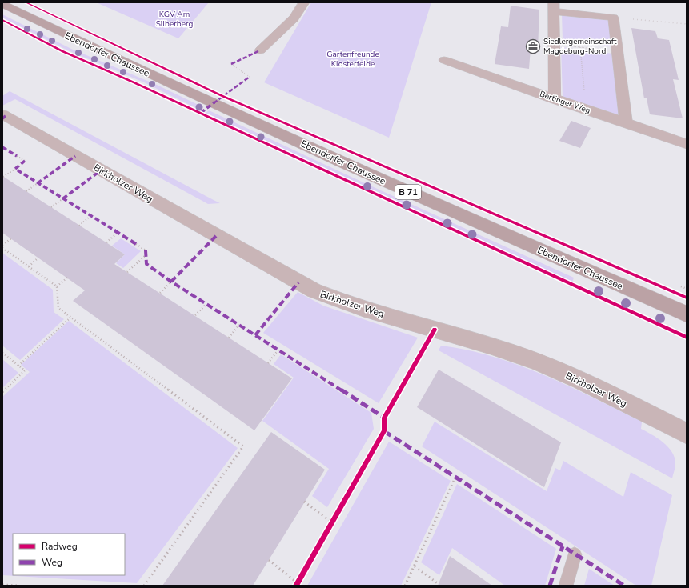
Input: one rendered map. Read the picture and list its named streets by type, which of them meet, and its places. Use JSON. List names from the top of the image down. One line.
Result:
{"streets":{"main road":["Ebendorfer Chaussee","B 71"],"street":["Bertinger Weg","Birkholzer Weg"]},"parks":["KGV Am Silberberg","Gartenfreunde Klosterfelde"],"places":{"office":["Siedlergemeinschaft Magdeburg-Nord"]},"legend":["Radweg","Weg"]}
